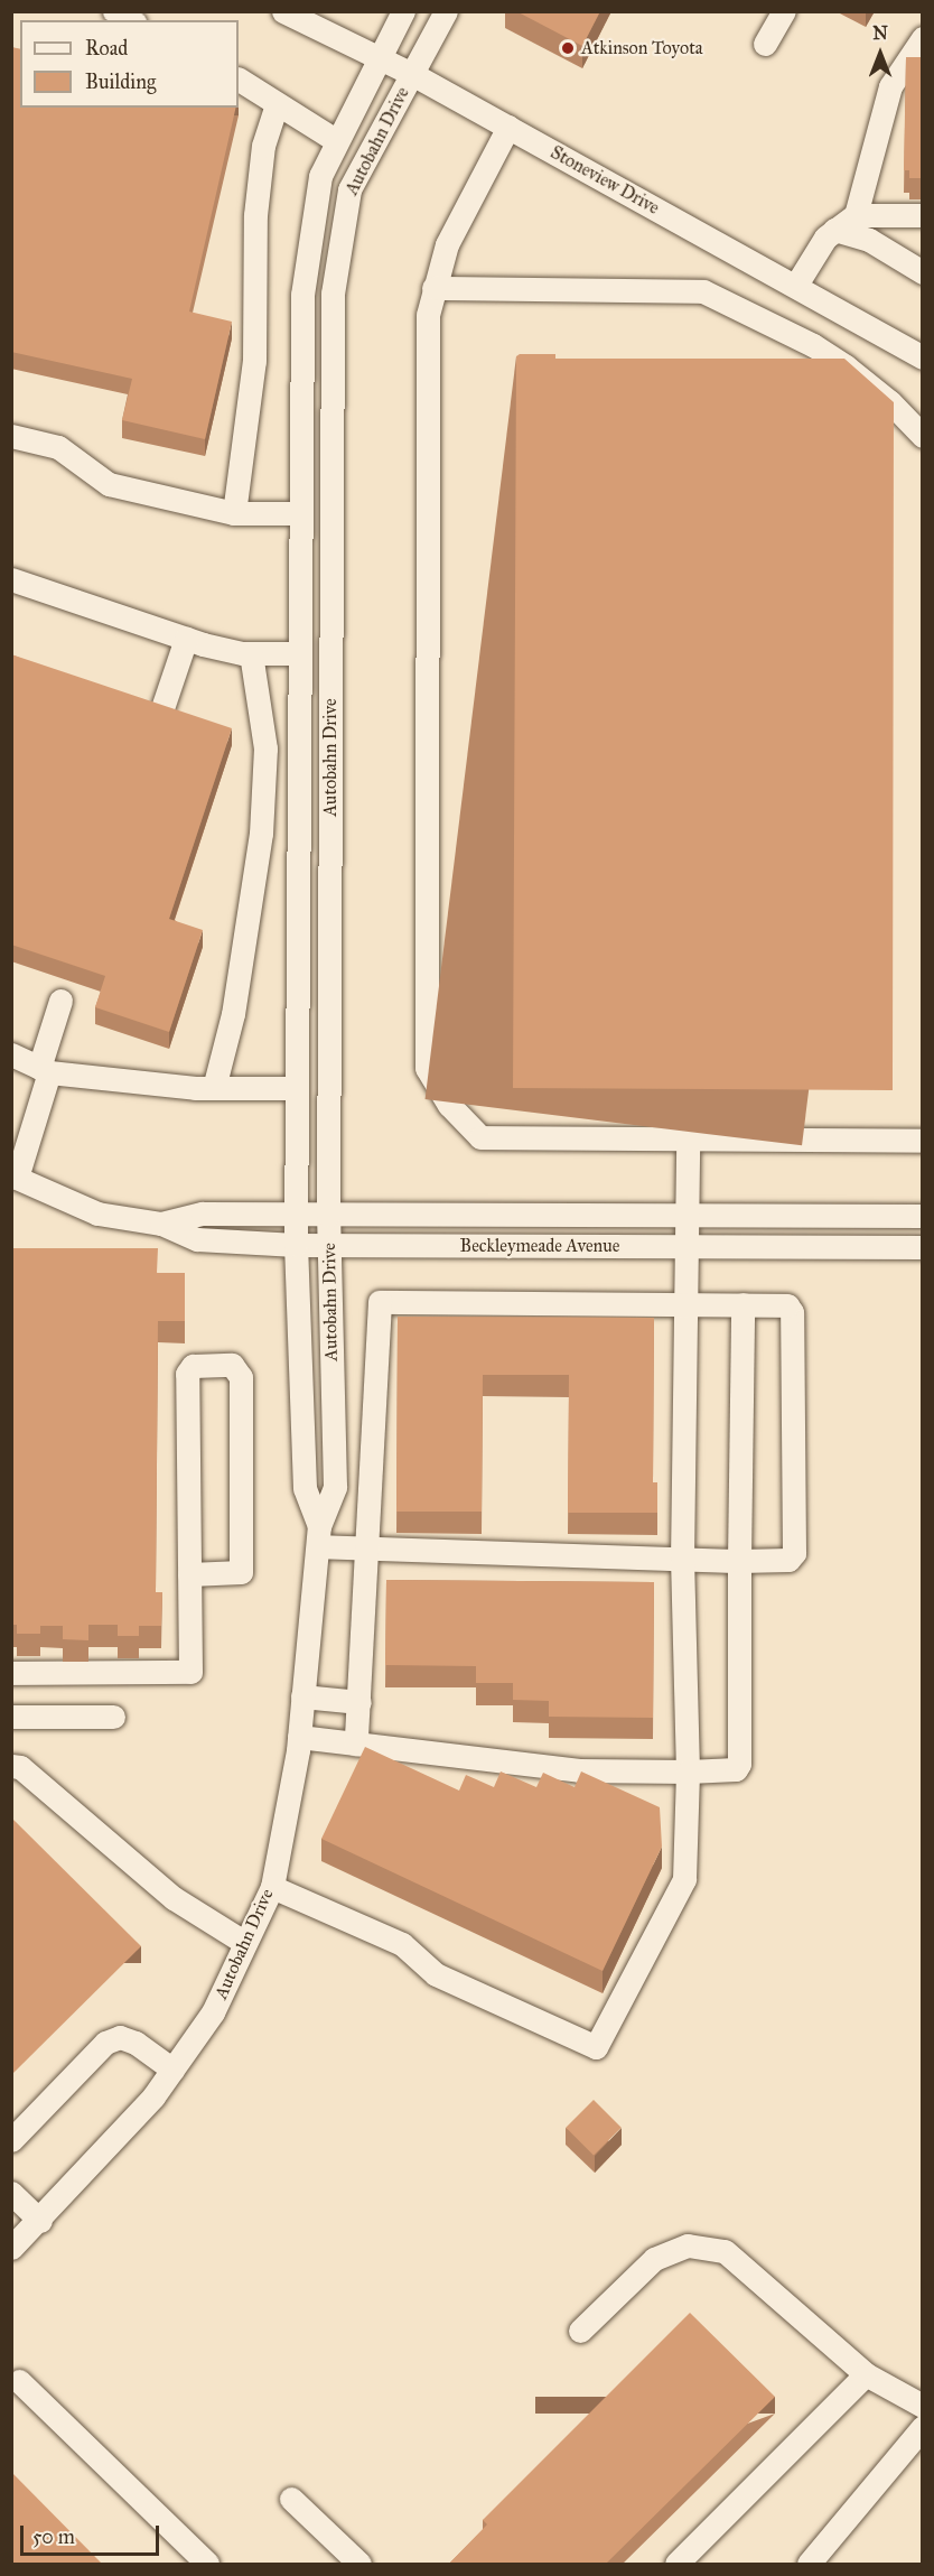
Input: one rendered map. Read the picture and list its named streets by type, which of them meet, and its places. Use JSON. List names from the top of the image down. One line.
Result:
{"streets":{"street":["Autobahn Drive","Stoneview Drive","Beckleymeade Avenue"]},"crossings":[["Autobahn Drive","Stoneview Drive"],["Autobahn Drive","Beckleymeade Avenue"]],"places":["Atkinson Toyota"],"legend":["Road","Building"],"scale_bar":"50 m","north":"top"}
